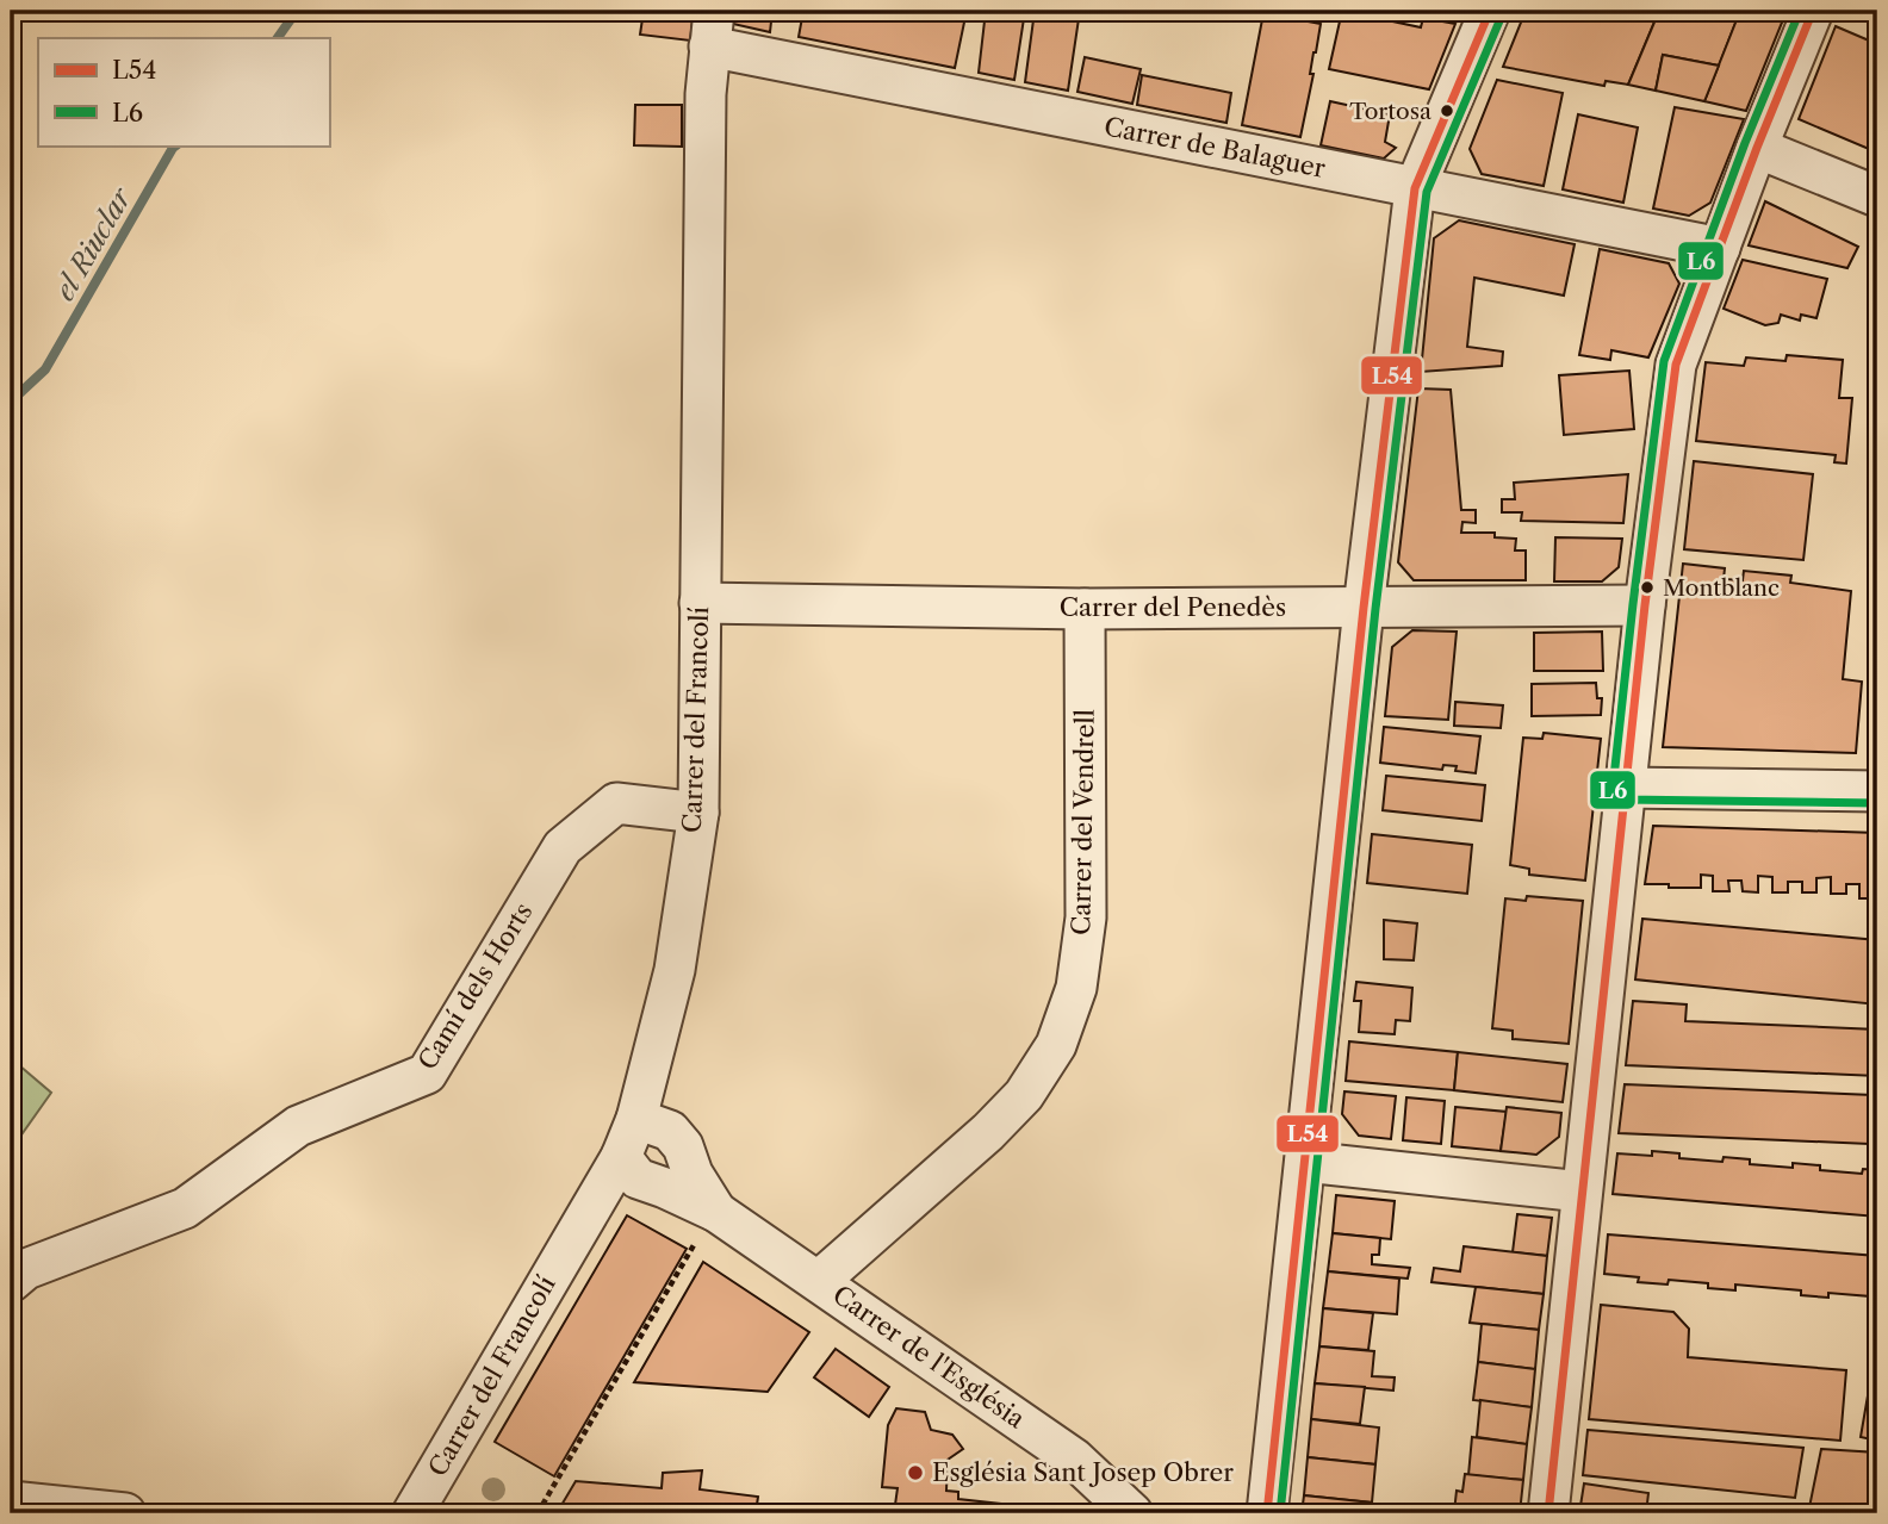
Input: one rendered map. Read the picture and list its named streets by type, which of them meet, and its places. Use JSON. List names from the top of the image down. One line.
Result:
{"streets":{"street":["Carrer de Balaguer","Carrer del Penedès","Carrer del Francolí","Carrer del Vendrell","Camí dels Horts","Carrer de l'Església"]},"crossings":[["Carrer de Balaguer","Carrer del Francolí"],["Carrer del Penedès","Carrer del Francolí"],["Carrer del Penedès","Carrer del Vendrell"],["Carrer del Francolí","Camí dels Horts"],["Carrer del Francolí","Carrer de l'Església"],["Carrer del Vendrell","Carrer de l'Església"]],"water":["el Riuclar"],"places":["Tortosa","Montblanc","Església Sant Josep Obrer"],"lines":["transit line L54","transit line L6"],"legend":["L54","L6"]}
